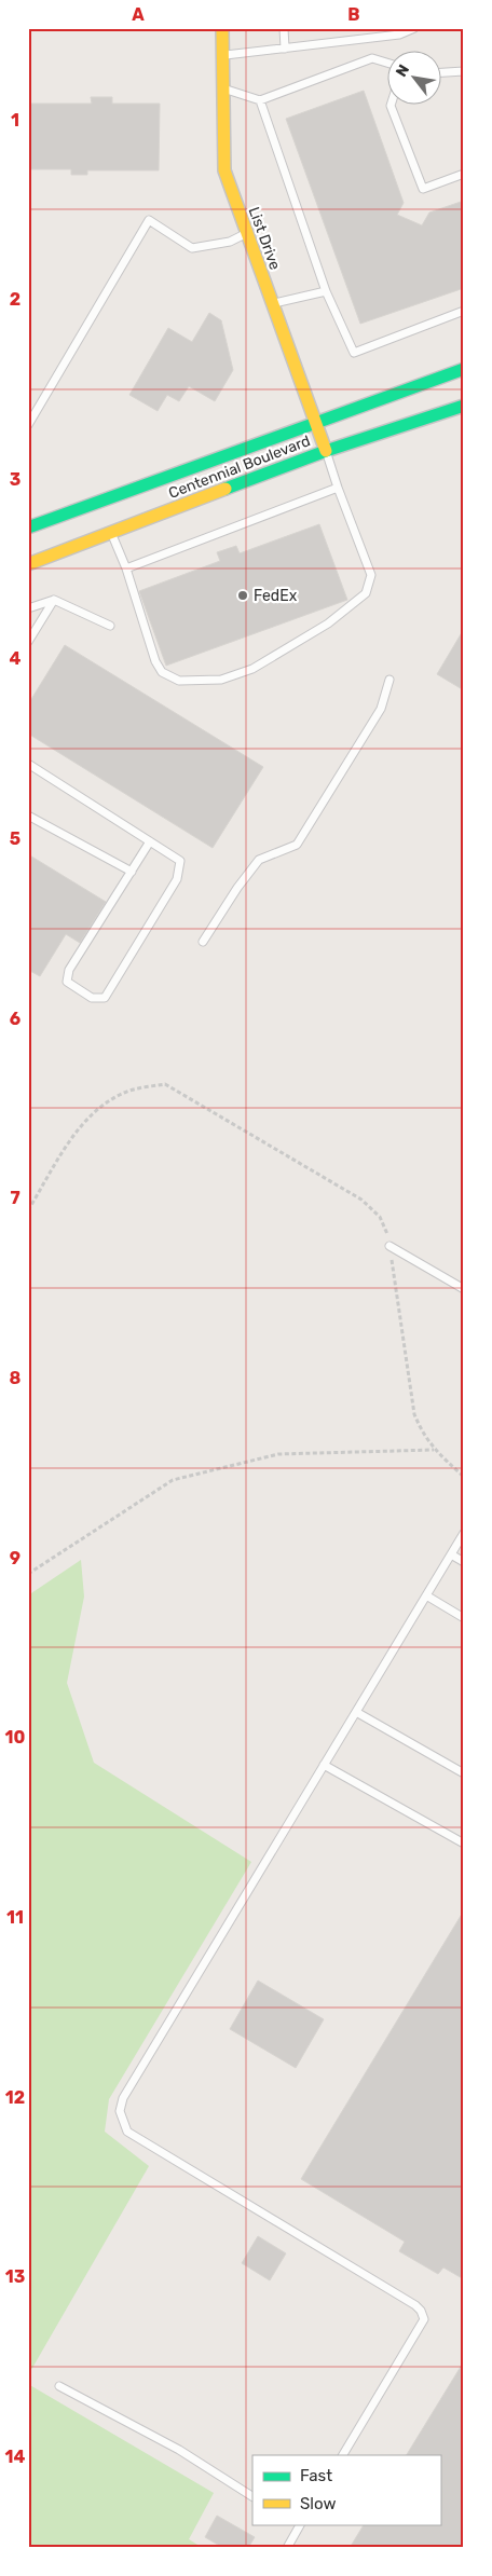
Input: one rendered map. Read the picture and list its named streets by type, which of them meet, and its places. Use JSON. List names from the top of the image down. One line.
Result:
{"streets":{"main road":["List Drive","Centennial Boulevard"]},"crossings":[["List Drive","Centennial Boulevard"]],"places":["FedEx"],"legend":["Fast","Slow"],"north":"top left","grid":{"columns":["A","B"],"rows":["1","2","3","4","5","6","7","8","9","10","11","12","13","14"]}}
